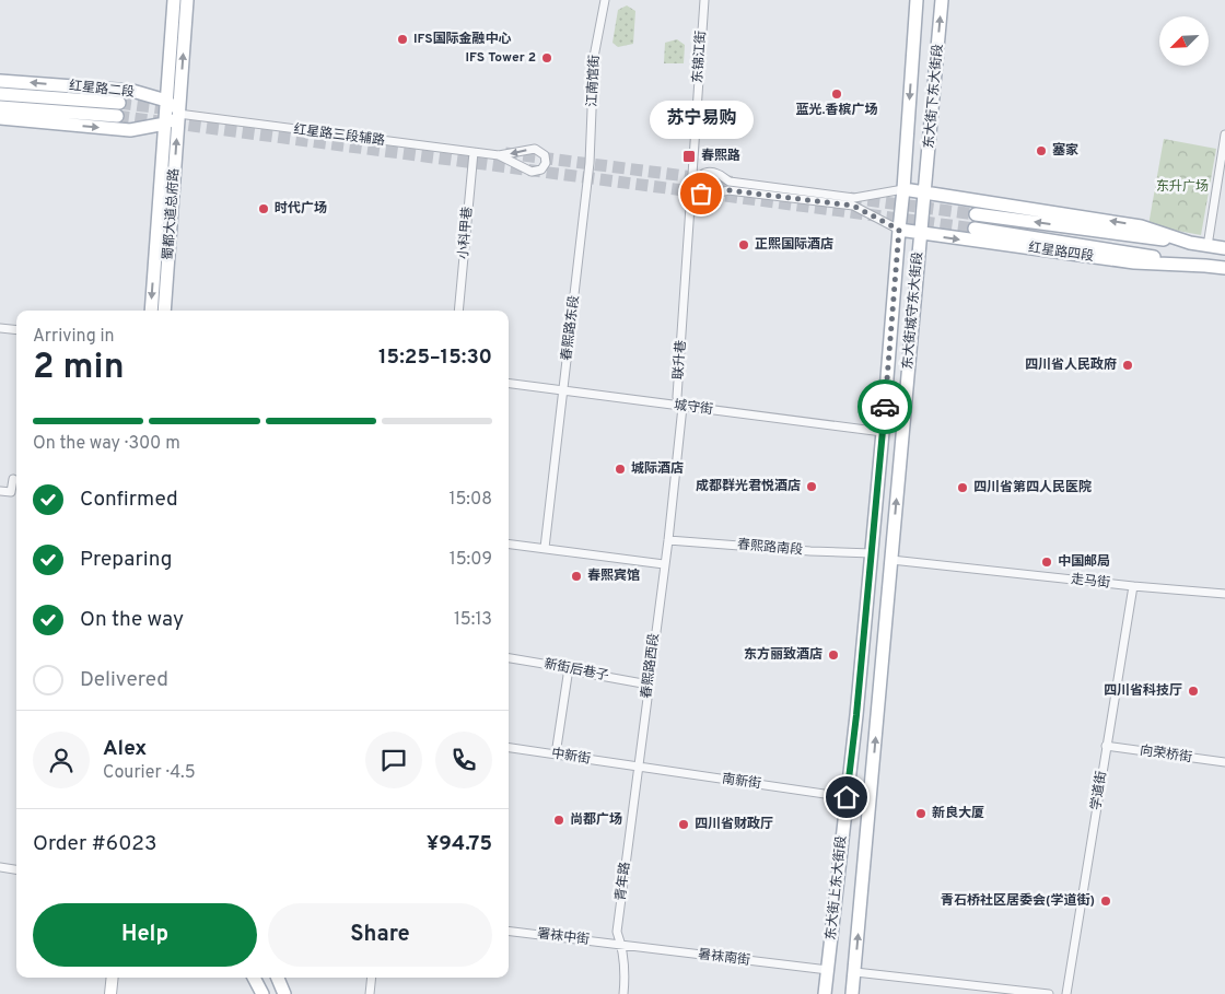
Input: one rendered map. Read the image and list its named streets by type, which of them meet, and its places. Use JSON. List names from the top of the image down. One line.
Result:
{"streets":{"main road":["红星路二段","东大街下东大街段","蜀都大道总府路","红星路四段","东大街城守东大街段","东大街上东大街段"],"street":["东锦江街","江南馆街","红星路三段辅路","小科甲巷","春熙路东段","联升巷","城守街","春熙路南段","走马街","春熙路西段","新街后巷子","向荣桥街","中新街","南新街","学道街","青年路","署袜中街","暑袜南街"]},"crossings":[["东锦江街","联升巷"],["江南馆街","春熙路东段"],["红星路二段","蜀都大道总府路"],["东大街下东大街段","东大街城守东大街段"],["红星路三段辅路","蜀都大道总府路"],["红星路三段辅路","小科甲巷"],["红星路四段","东大街城守东大街段"],["东大街城守东大街段","城守街"],["东大街城守东大街段","春熙路南段"],["东大街城守东大街段","走马街"],["东大街城守东大街段","东大街上东大街段"],["春熙路东段","城守街"],["联升巷","城守街"],["联升巷","春熙路南段"],["春熙路南段","东大街上东大街段"],["走马街","学道街"],["走马街","东大街上东大街段"],["春熙路西段","新街后巷子"],["春熙路西段","中新街"],["春熙路西段","南新街"],["春熙路西段","青年路"],["向荣桥街","学道街"],["中新街","南新街"],["中新街","青年路"],["南新街","青年路"],["南新街","东大街上东大街段"],["青年路","署袜中街"],["青年路","暑袜南街"],["东大街上东大街段","暑袜南街"],["署袜中街","暑袜南街"]],"parks":["东升广场"],"places":{"other":["IFS国际金融中心","IFS Tower 2","蓝光.香槟广场","塞家","苏宁易购","时代广场","正熙国际酒店","四川省人民政府","城际酒店","成都群光君悦酒店","四川省第四人民医院","中国邮局","春熙宾馆","东方丽致酒店","四川省科技厅","新良大厦","尚都广场","四川省财政厅","青石桥社区居委会(学道街)"],"transit":["春熙路"]},"north":"bottom left","page":{"bubble":"苏宁易购","heading":["2 min","Arriving in","15:25–15:30"],"panel":["Alex","Courier · 4.5","Order #6023","¥94.75"],"bar":"On the way · 300 m","list":[["Confirmed","15:08"],["Preparing","15:09"],["On the way","15:13"],"Delivered"],"buttons":["Help","Share"]}}
